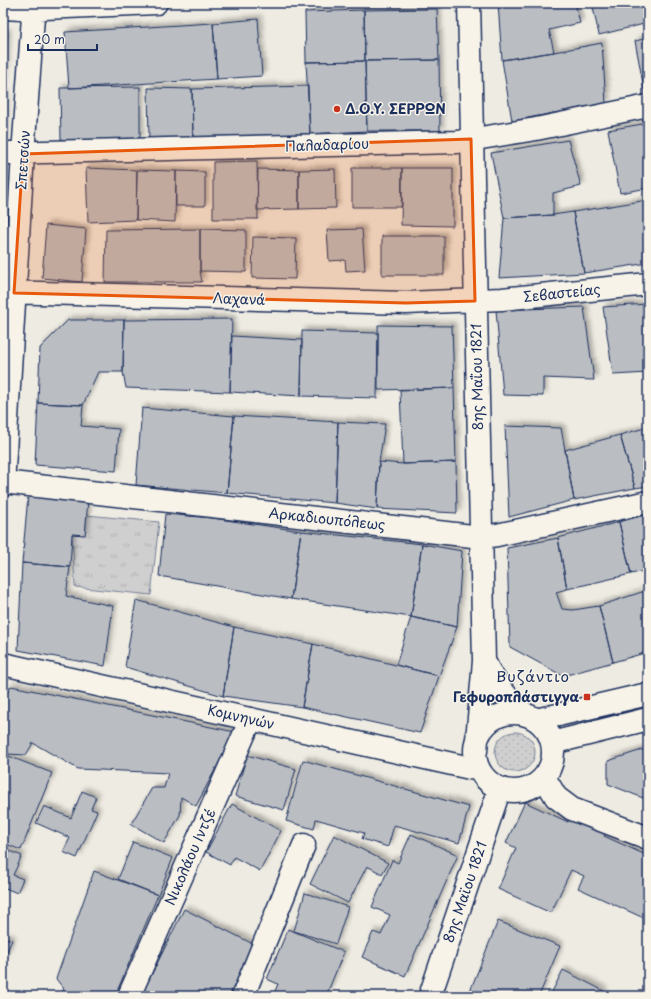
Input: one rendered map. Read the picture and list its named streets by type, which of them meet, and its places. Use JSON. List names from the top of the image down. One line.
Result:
{"streets":{"street":["Παλαδαρίου","Σπετσών","Σεβαστείας","Λαχανά","8ης Μαΐου 1821","Αρκαδιουπόλεως","Κομνηνών","Νικολάου Ιντζέ","8ης Μαϊου 1821"]},"crossings":[["Παλαδαρίου","Σπετσών"],["Παλαδαρίου","8ης Μαΐου 1821"],["Σπετσών","Λαχανά"],["Σπετσών","Αρκαδιουπόλεως"],["Σεβαστείας","Λαχανά"],["Σεβαστείας","8ης Μαΐου 1821"],["Λαχανά","8ης Μαΐου 1821"],["8ης Μαΐου 1821","Αρκαδιουπόλεως"],["8ης Μαΐου 1821","Κομνηνών"],["8ης Μαΐου 1821","8ης Μαϊου 1821"],["Κομνηνών","Νικολάου Ιντζέ"],["Κομνηνών","8ης Μαϊου 1821"]],"districts":["Βυζάντιο"],"places":{"other":["Δ.Ο.Υ. ΣΕΡΡΩΝ"],"transit":["Γεφυροπλάστιγγα"]},"scale_bar":"20 m"}
